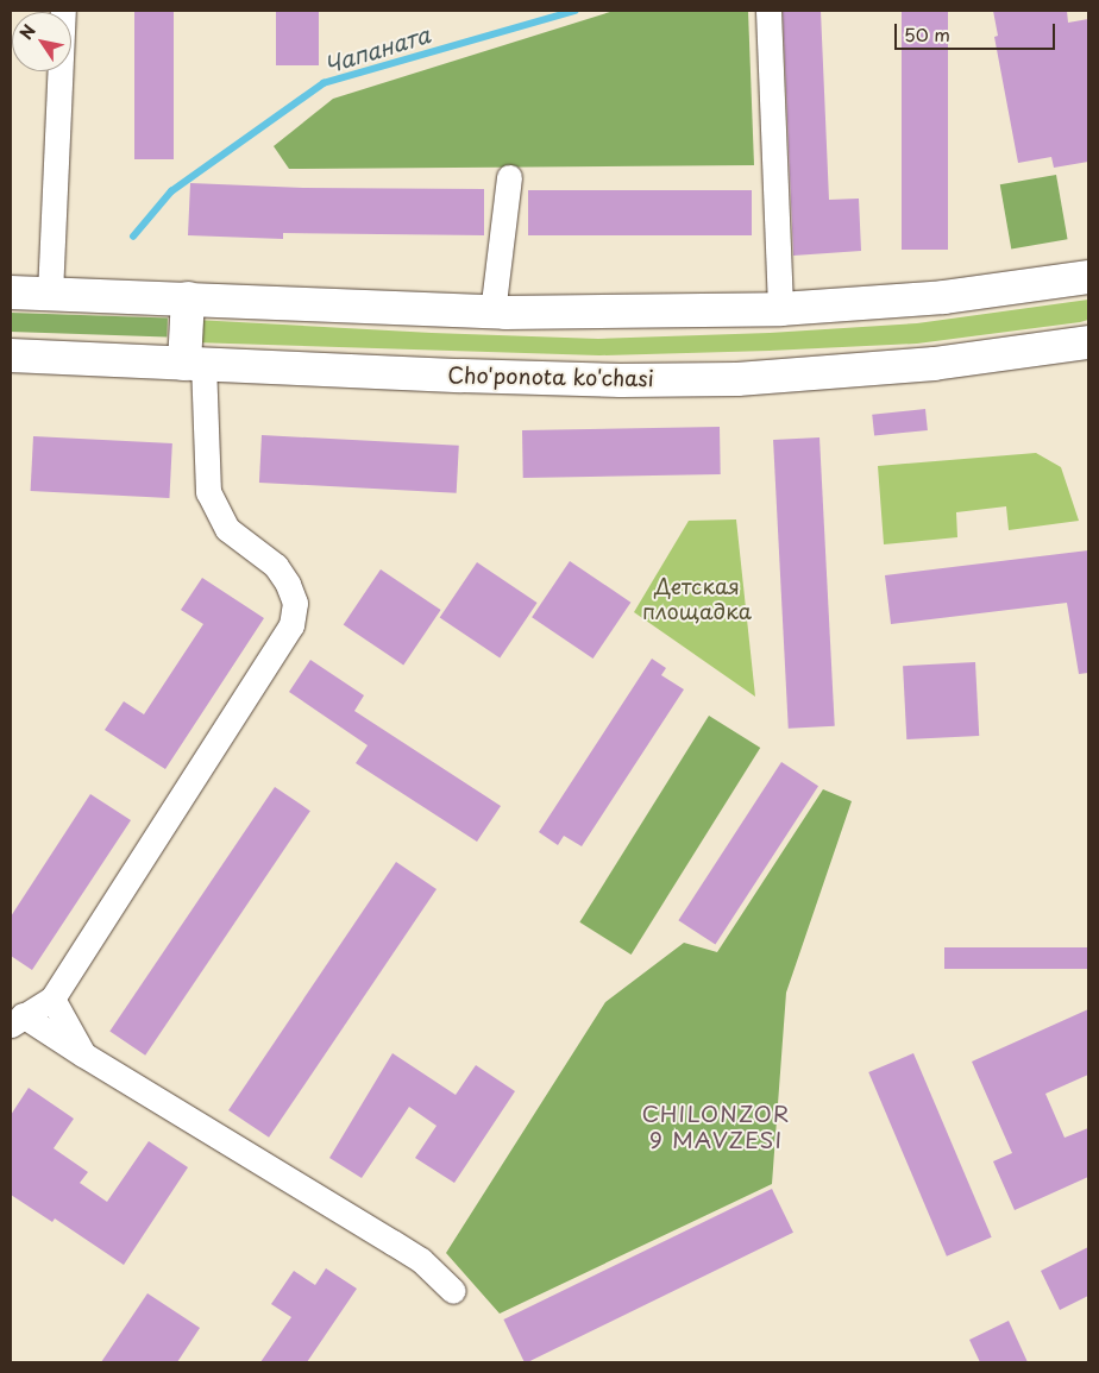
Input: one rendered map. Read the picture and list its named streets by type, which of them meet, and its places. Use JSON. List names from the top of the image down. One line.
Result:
{"streets":{"main road":["Cho'ponota ko'chasi"]},"districts":["CHILONZOR 9 MAVZESI"],"water":["Чапаната"],"parks":["Детская площадка"],"scale_bar":"50 m","north":"top left"}
